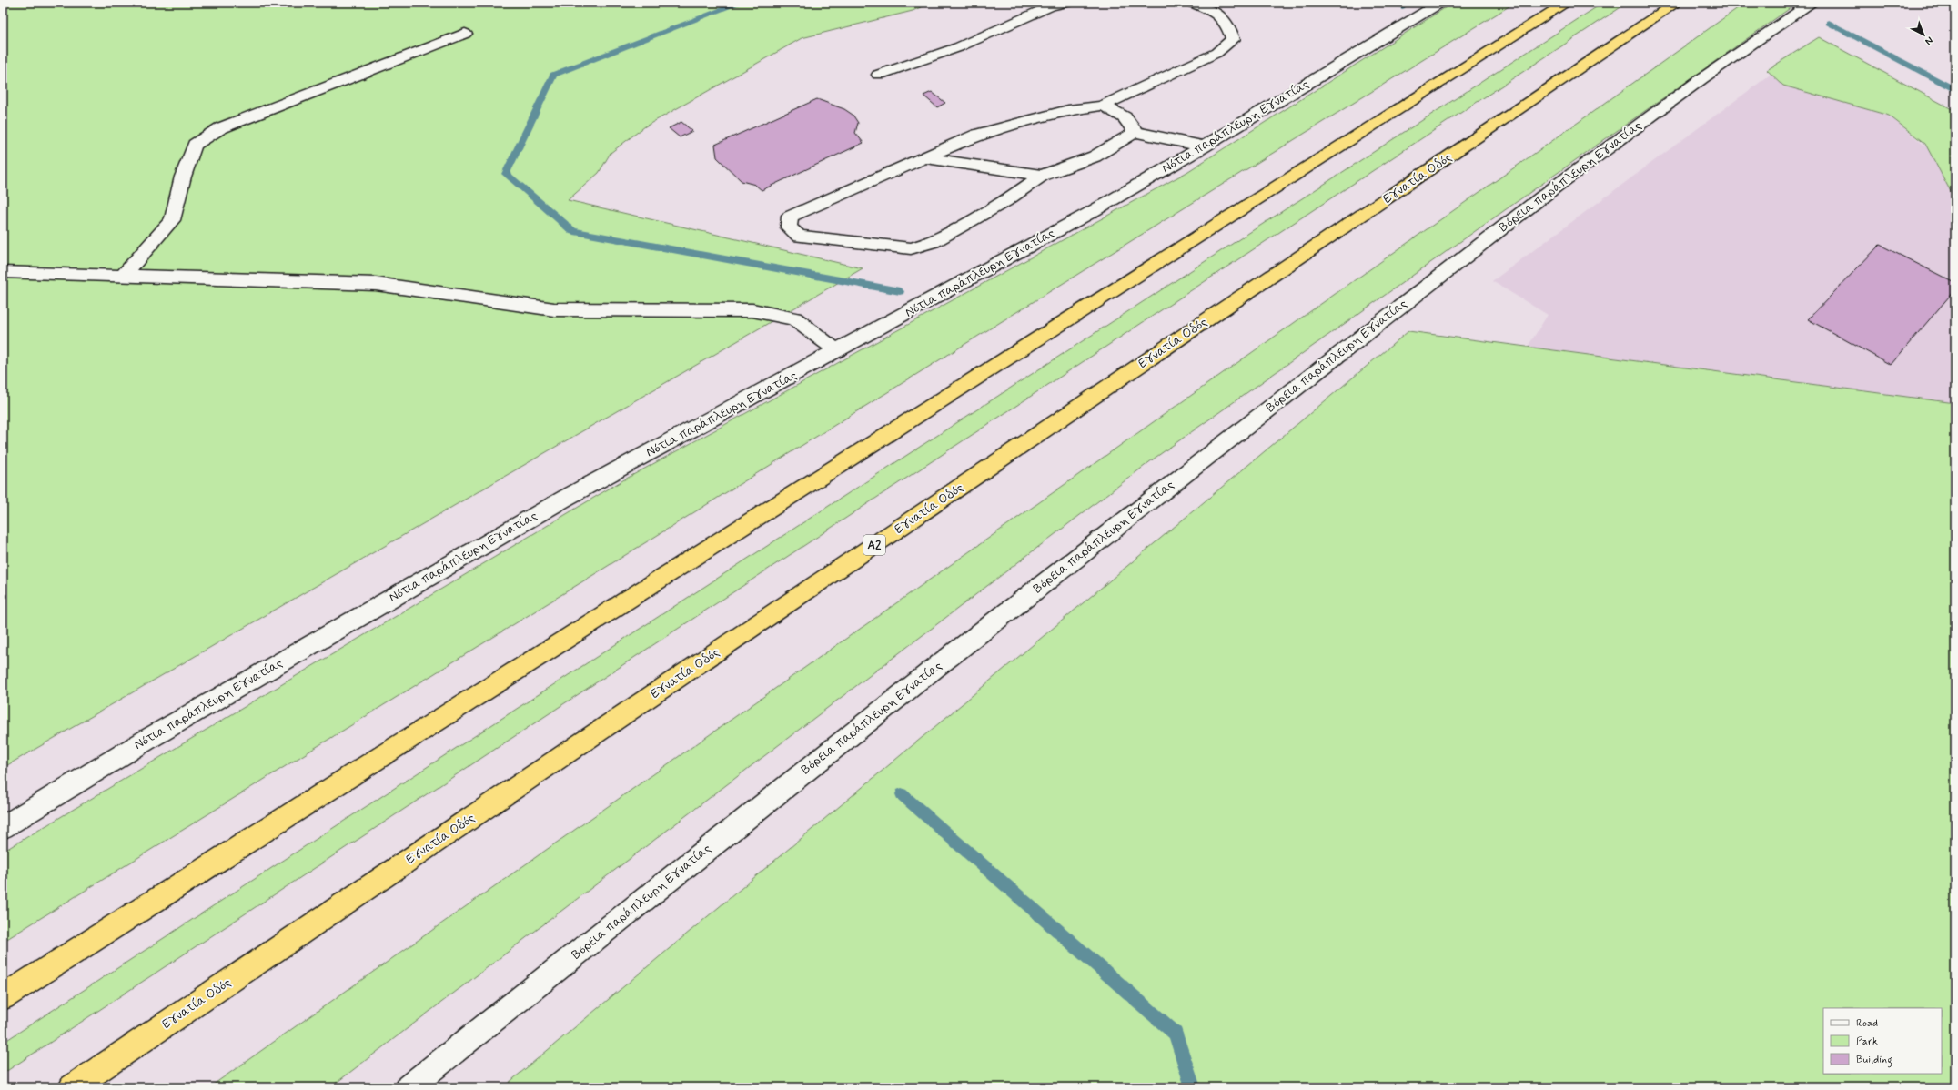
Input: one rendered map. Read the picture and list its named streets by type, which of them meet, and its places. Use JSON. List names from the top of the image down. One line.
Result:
{"streets":{"highway":["Εγνατία Οδός","Α2"],"street":["Νότια παράπλευρη Εγνατίας","Βόρεια παράπλευρη Εγνατίας"]},"legend":["Road","Park","Building"],"north":"bottom right"}
